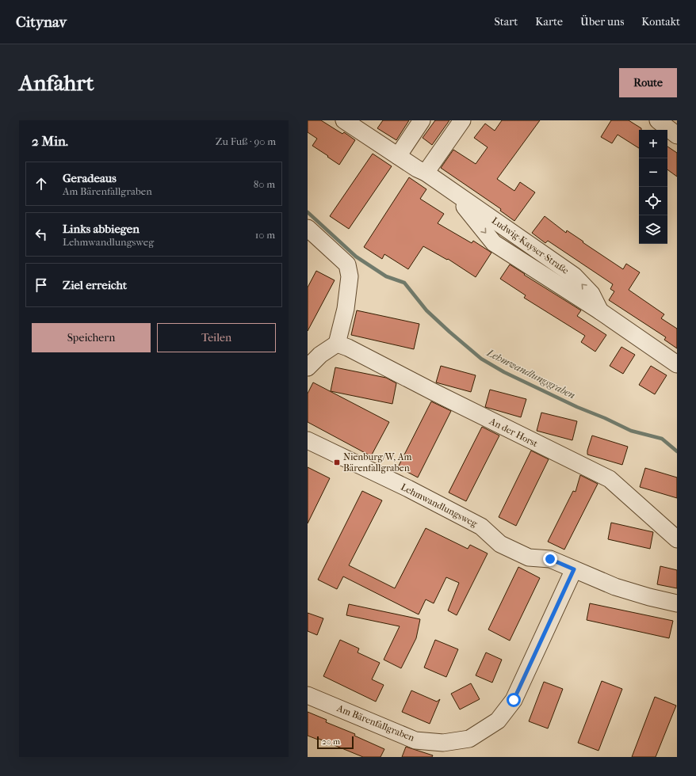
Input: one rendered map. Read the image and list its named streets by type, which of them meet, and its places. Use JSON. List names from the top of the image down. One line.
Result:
{"streets":{"street":["Ludwig-Kayser-Straße","An der Horst","Lehmwandlungsweg","Am Bärenfallgraben"]},"crossings":[["Lehmwandlungsweg","Am Bärenfallgraben"]],"water":["Lehmwandlungsgraben"],"places":{"transit":["Nienburg/W, Am Bärenfallgraben"]},"scale_bar":"20 m","page":{"header":"Citynav","nav":["Start","Karte","Über uns","Kontakt"],"buttons":["Route",["Speichern","Teilen"]],"title":"Anfahrt","heading":["2 Min.","Zu Fuß · 90 m"],"map_buttons":["+","−"],"list":[["Geradeaus","Am Bärenfallgraben","80 m"],["Links abbiegen","Lehmwandlungsweg","10 m"],"Ziel erreicht"],"scale":"20 m"}}
